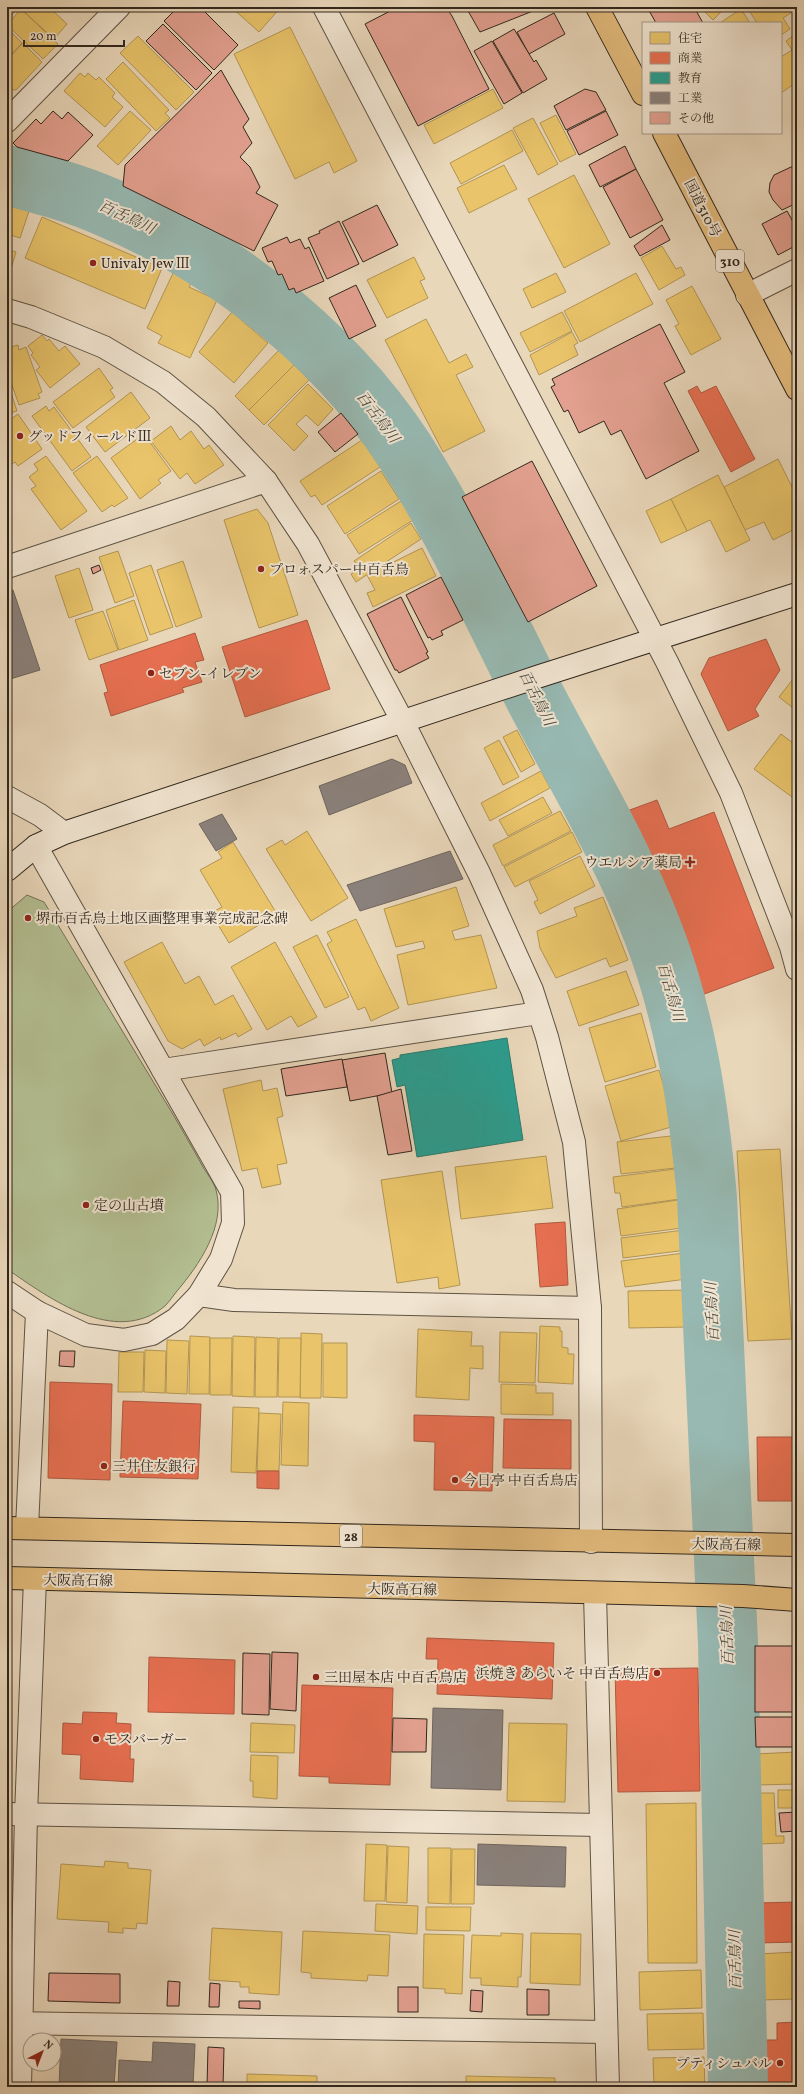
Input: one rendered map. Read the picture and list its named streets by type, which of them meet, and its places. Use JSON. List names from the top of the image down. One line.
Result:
{"streets":{"main road":["国道310号","310","28","大阪高石線"]},"water":["百舌鳥川"],"places":{"other":["Univaly Jew Ⅲ","グッドフィールドⅢ","プロォスパー中百舌鳥","セブン-イレブン","堺市百舌鳥土地区画整理事業完成記念碑","定の山古墳","三井住友銀行","今日亭 中百舌鳥店","浜焼き あらいそ 中百舌鳥店","三田屋本店 中百舌鳥店","モスバーガー","プティシュバル"],"health":["ウエルシア薬局"]},"legend":["住宅","商業","教育","工業","その他"],"scale_bar":"20 m","north":"top right"}
